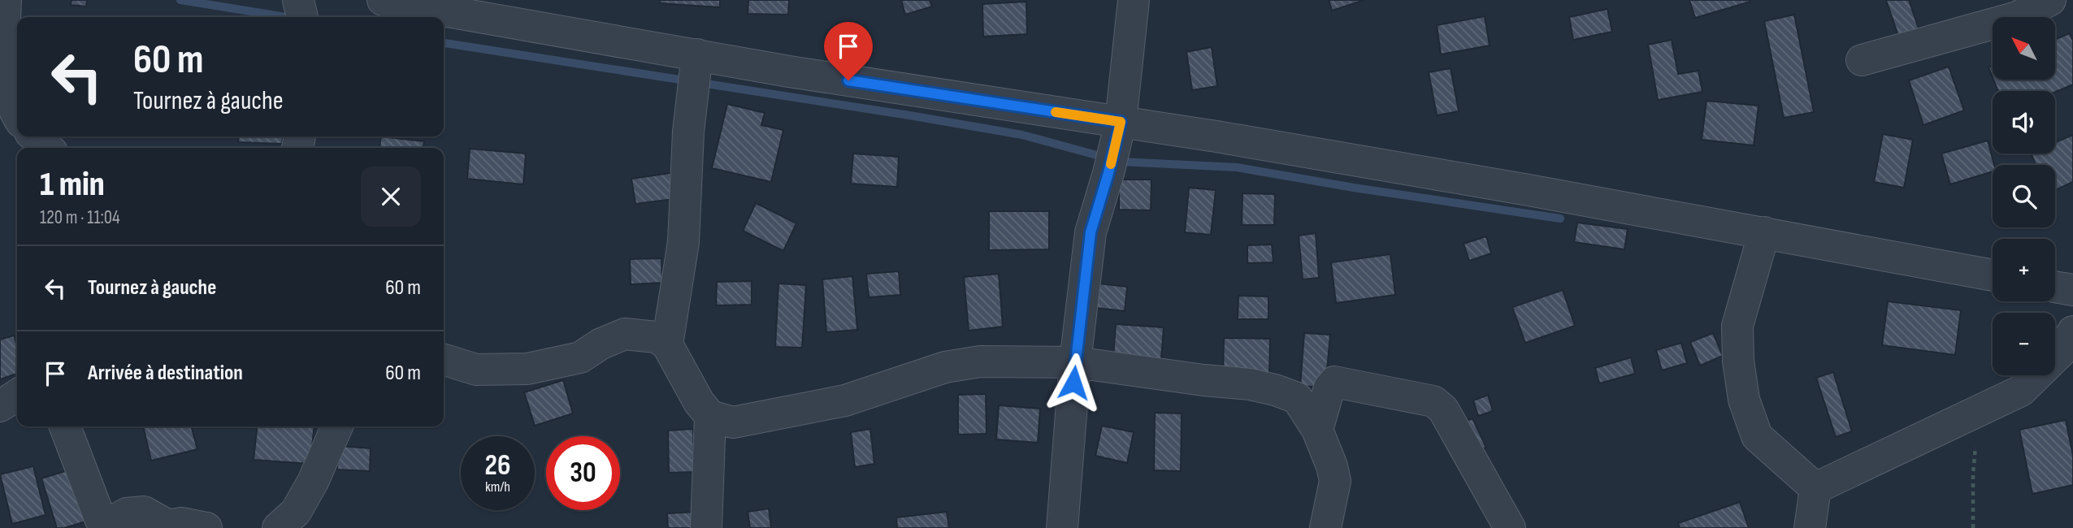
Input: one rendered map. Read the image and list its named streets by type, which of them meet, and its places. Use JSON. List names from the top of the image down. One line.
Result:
{"north":"top left","page":{"map_buttons":["+","−"],"turn":["60 m","Tournez à gauche"],"heading":["1 min","120 m · 11:04"],"list":[{"name":"Tournez à gauche","value":"60 m"},{"name":"Arrivée à destination","value":"60 m"}],"speed":"26 km/h","limit":"30"}}
